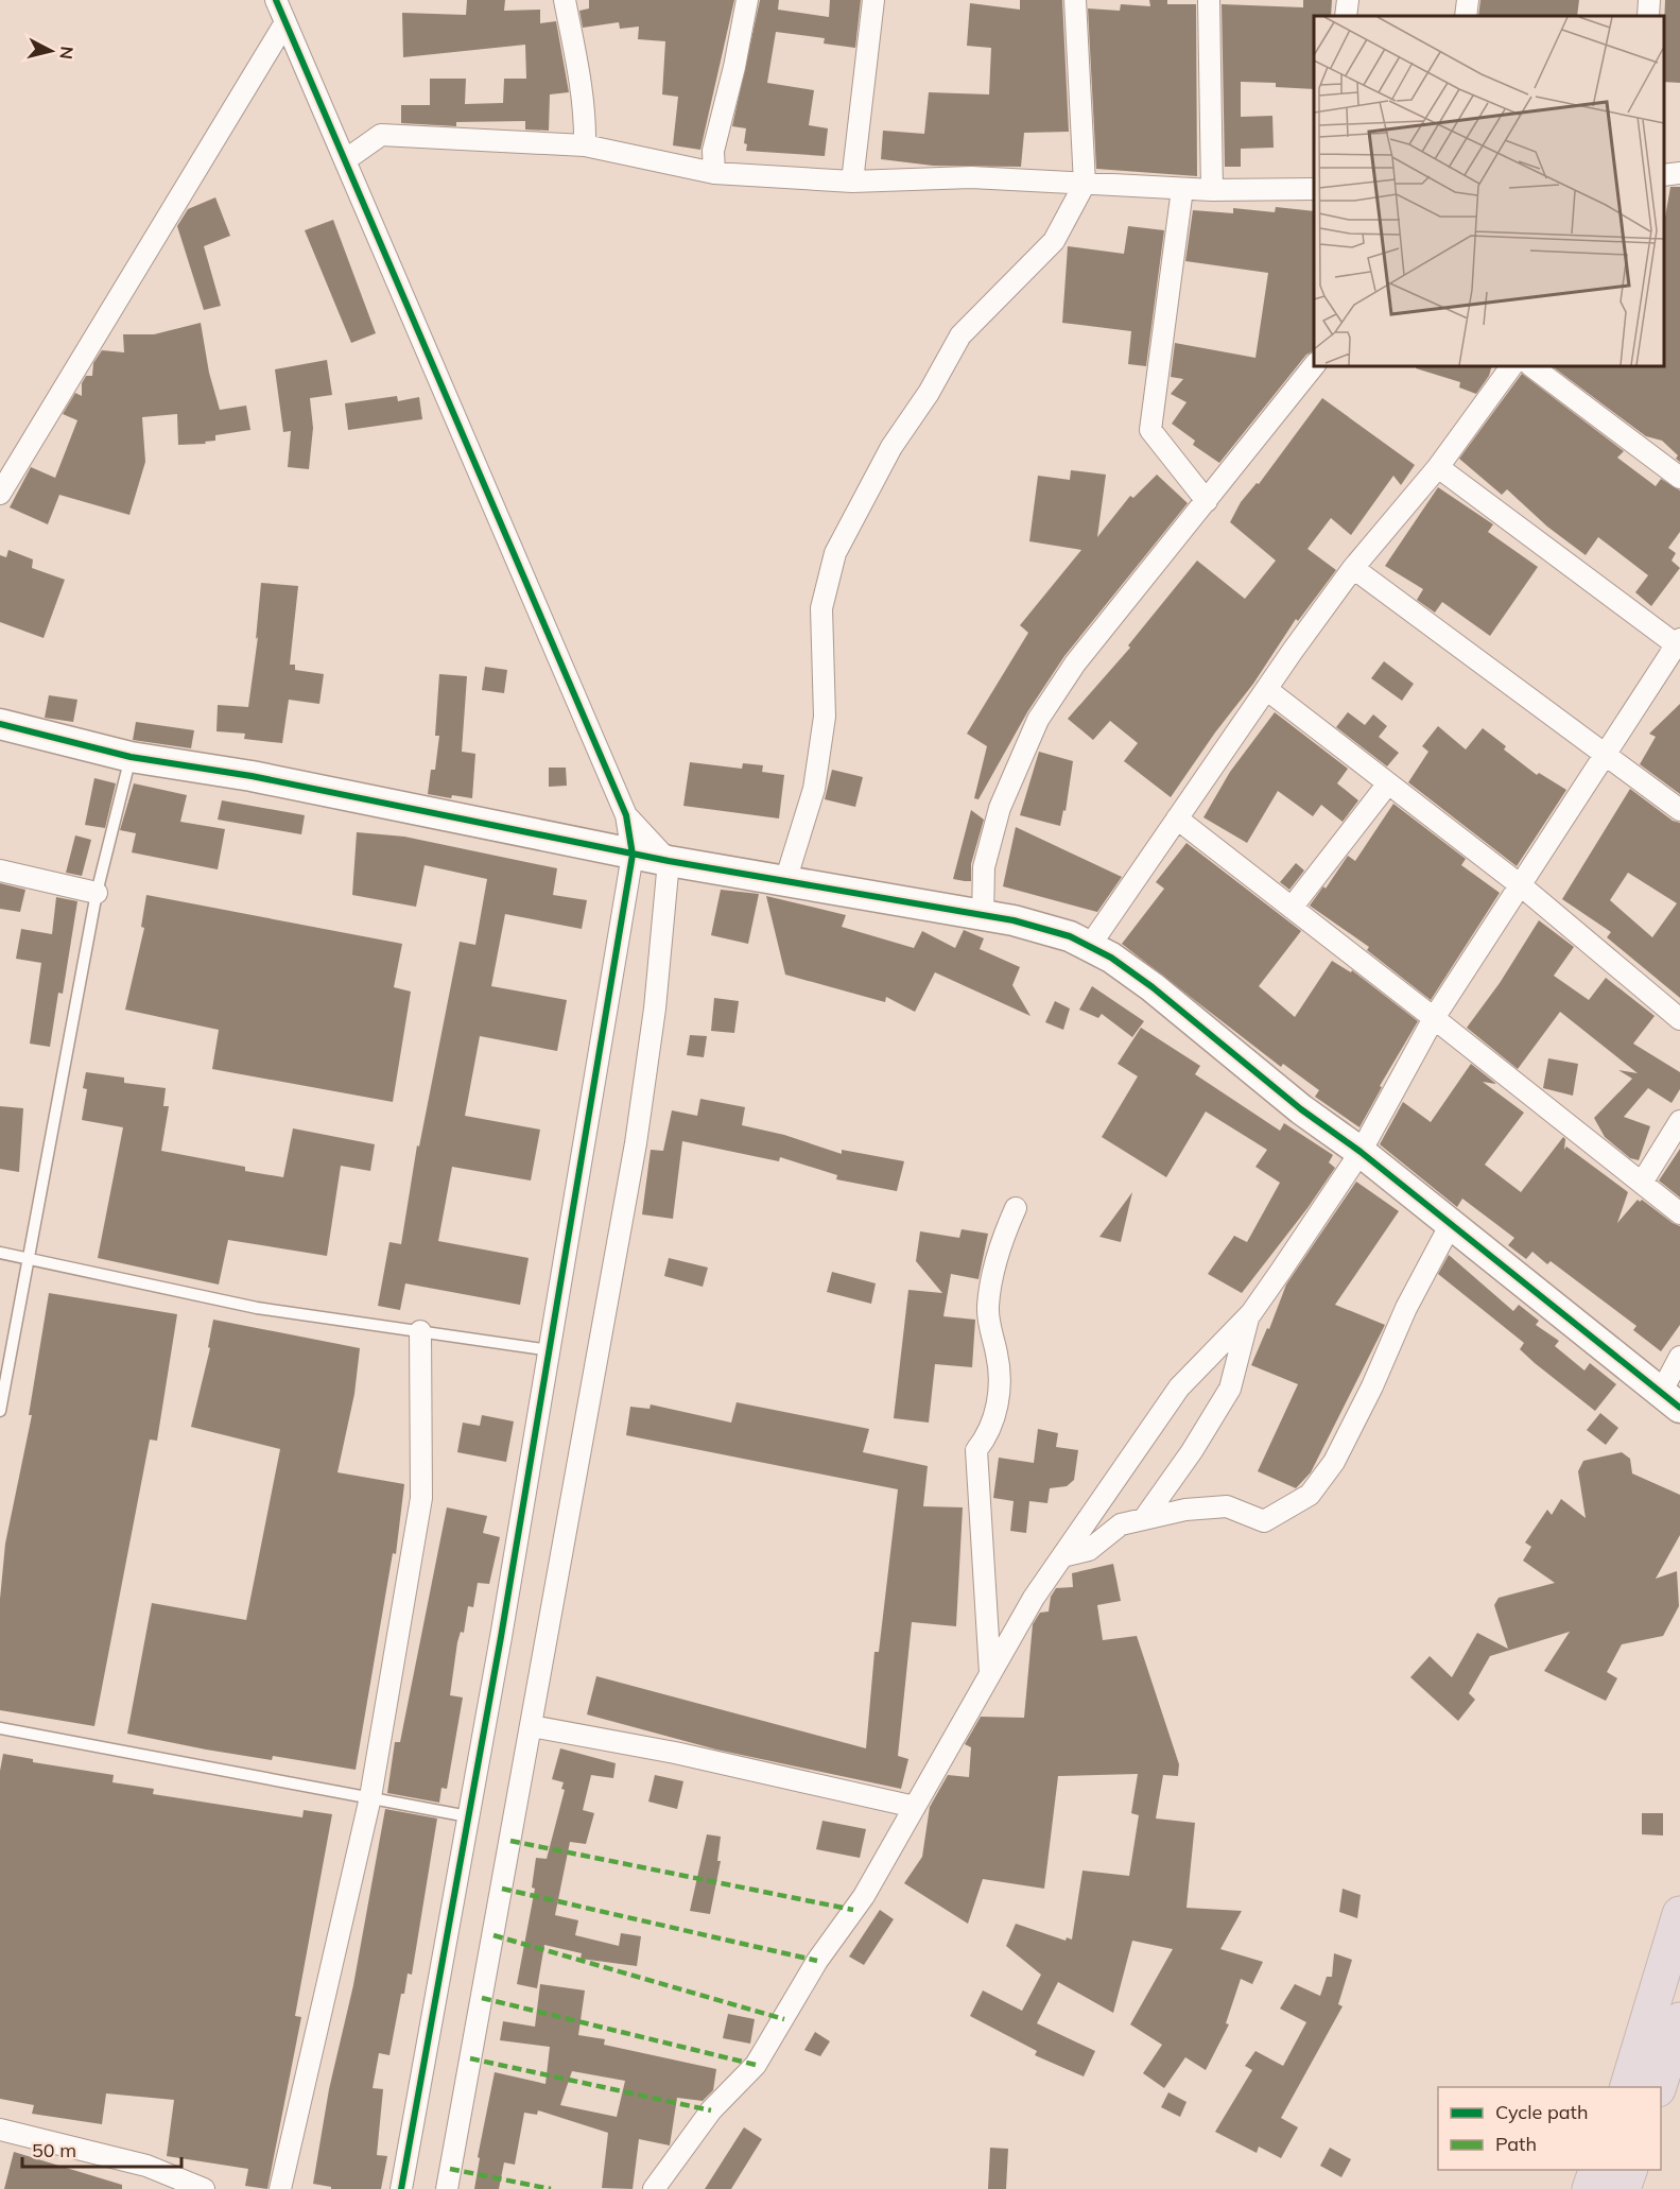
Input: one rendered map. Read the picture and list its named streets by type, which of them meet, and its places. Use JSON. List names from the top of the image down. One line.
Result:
{"legend":["Cycle path","Path"],"scale_bar":"50 m","north":"right"}
